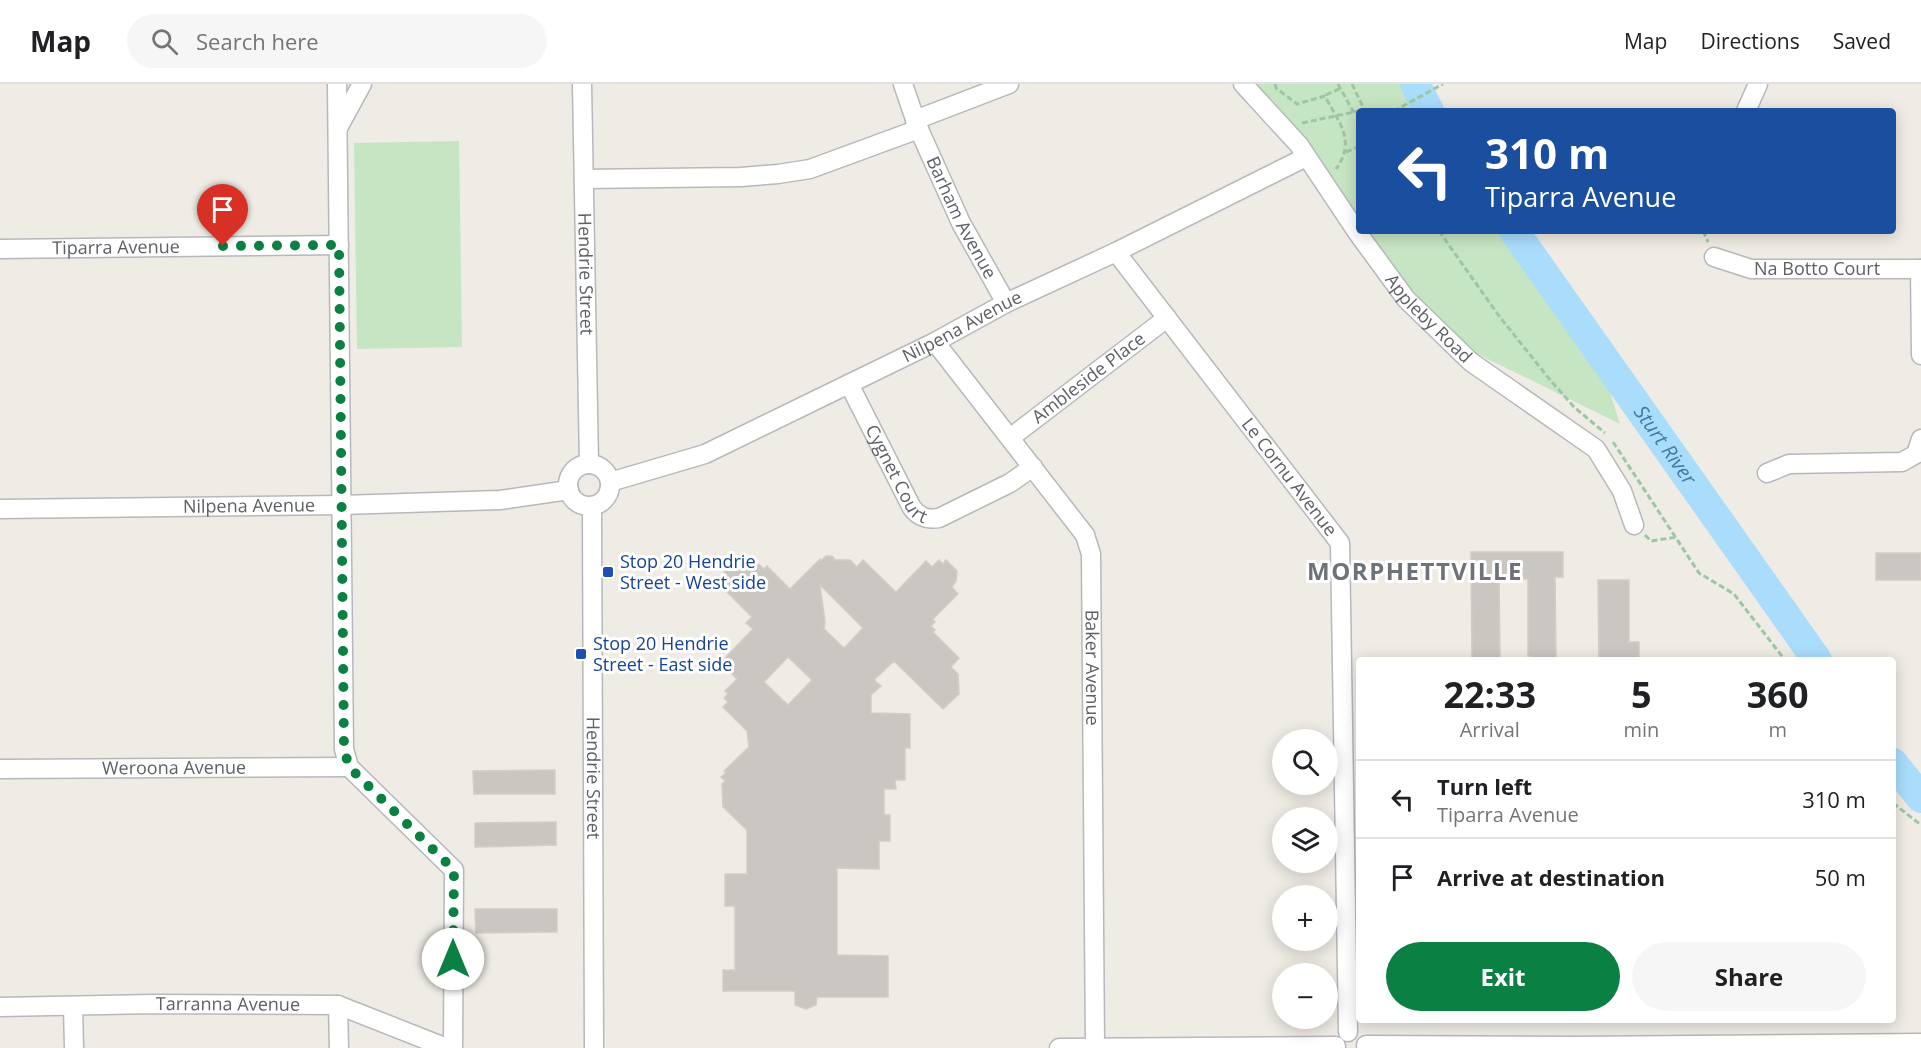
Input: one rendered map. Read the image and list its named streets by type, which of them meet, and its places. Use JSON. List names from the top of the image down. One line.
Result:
{"streets":{"street":["Barham Avenue","Tiparra Avenue","Na Botto Court","Hendrie Street","Appleby Road","Nilpena Avenue","Ambleside Place","Cygnet Court","Le Cornu Avenue","Baker Avenue","Weroona Avenue","Tarranna Avenue"]},"crossings":[["Barham Avenue","Nilpena Avenue"],["Hendrie Street","Nilpena Avenue"],["Appleby Road","Nilpena Avenue"],["Nilpena Avenue","Cygnet Court"],["Nilpena Avenue","Le Cornu Avenue"],["Nilpena Avenue","Baker Avenue"],["Ambleside Place","Le Cornu Avenue"],["Ambleside Place","Baker Avenue"],["Cygnet Court","Baker Avenue"]],"districts":["MORPHETTVILLE"],"water":["Sturt River"],"places":{"transit":["Stop 20 Hendrie Street - West side","Stop 20 Hendrie Street - East side"]},"page":{"header":"Map","search":"Search here","nav":["Map","Directions","Saved"],"turn":["310 m","Tiparra Avenue"],"eta":["22:33","Arrival","5","min","360","m"],"map_buttons":["+","−"],"list":[{"name":"Turn left","note":"Tiparra Avenue","value":"310 m"},{"name":"Arrive at destination","value":"50 m"}],"buttons":["Exit","Share"]}}
